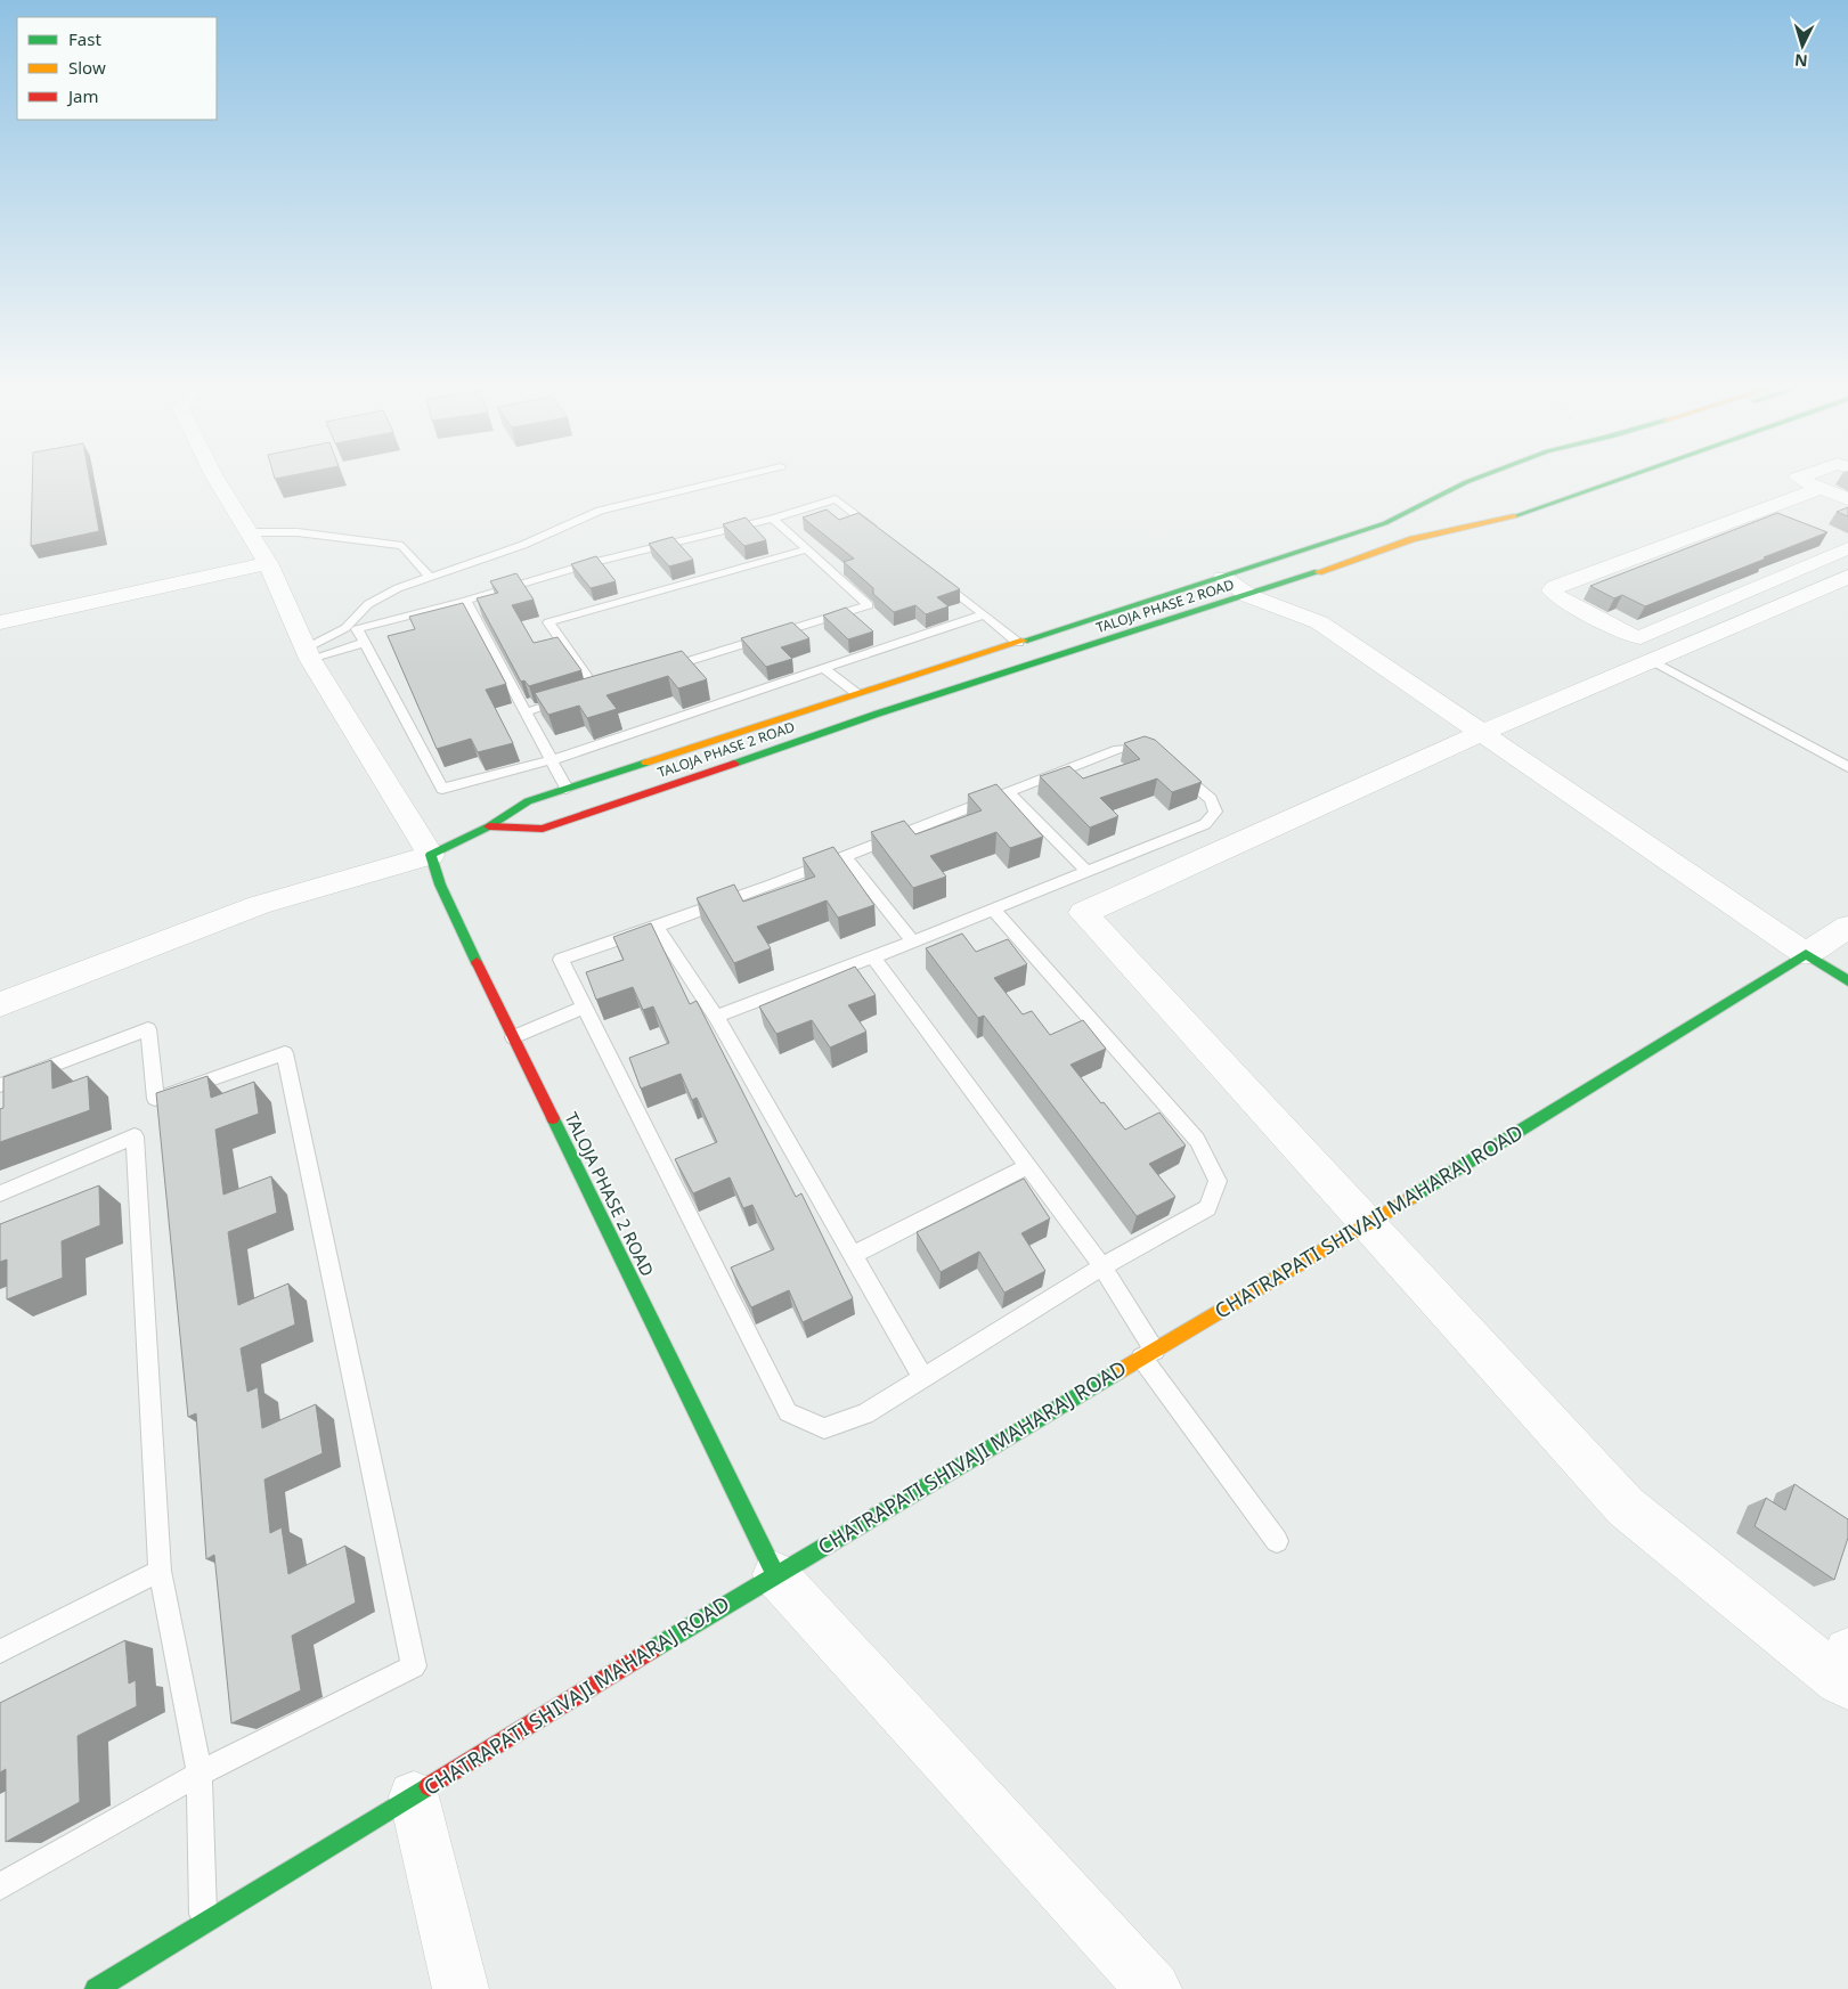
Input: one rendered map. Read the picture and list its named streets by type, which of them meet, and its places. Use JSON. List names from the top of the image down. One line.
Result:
{"streets":{"street":["TALOJA PHASE 2 ROAD","CHATRAPATI SHIVAJI MAHARAJ ROAD"]},"crossings":[["TALOJA PHASE 2 ROAD","CHATRAPATI SHIVAJI MAHARAJ ROAD"]],"legend":["Fast","Slow","Jam"],"north":"bottom"}
